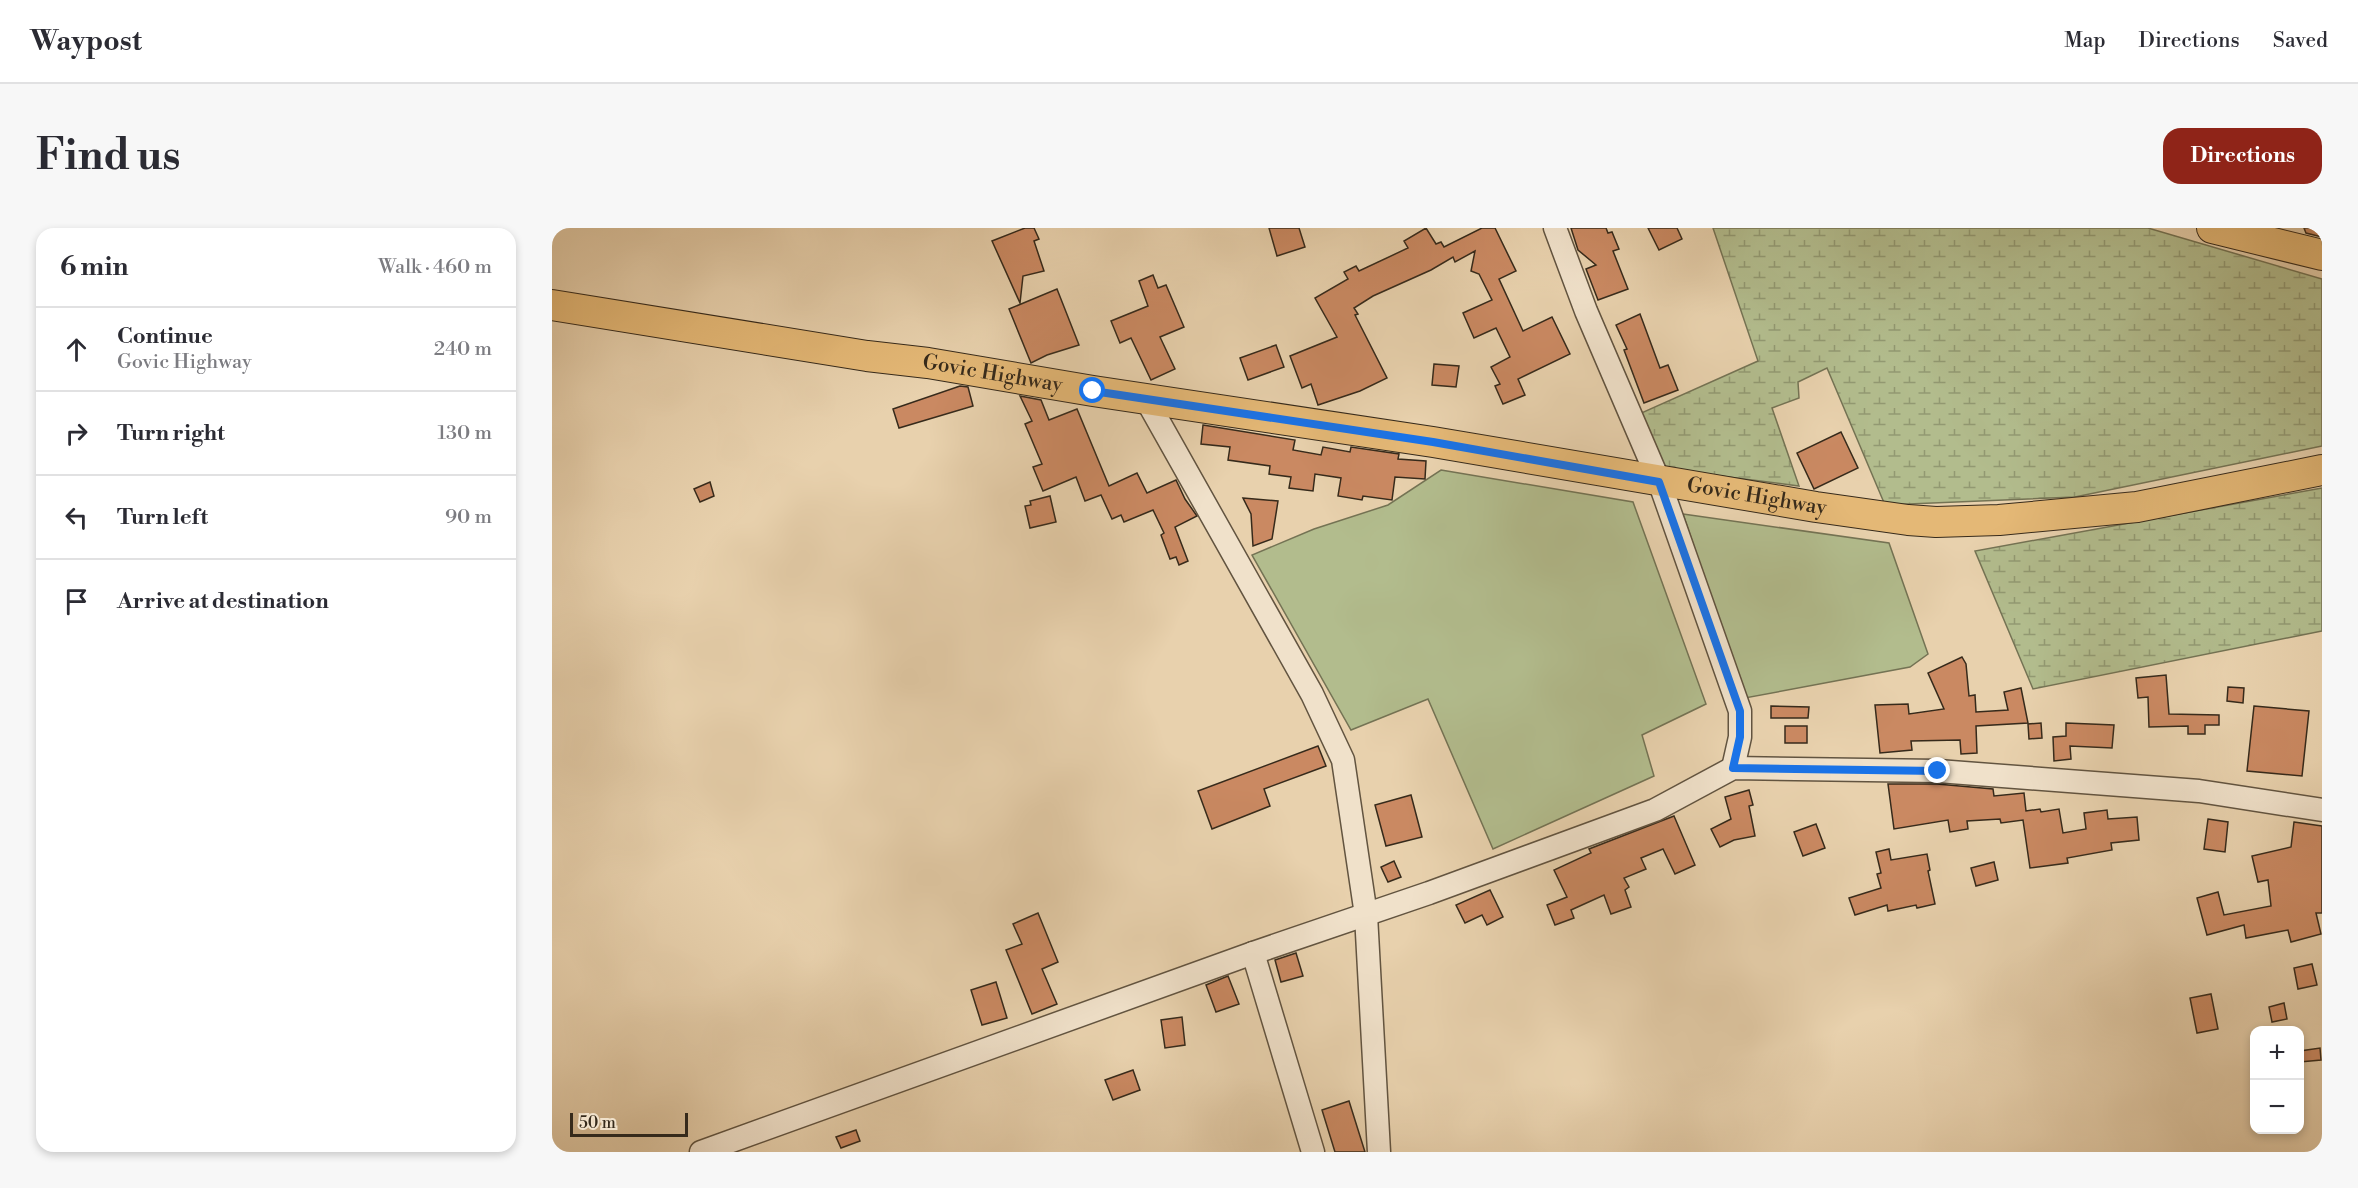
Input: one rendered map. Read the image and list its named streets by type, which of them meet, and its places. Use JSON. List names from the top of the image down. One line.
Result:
{"streets":{"main road":["Govic Highway"]},"scale_bar":"50 m","page":{"header":"Waypost","nav":["Map","Directions","Saved"],"buttons":"Directions","title":"Find us","heading":["6 min","Walk · 460 m"],"list":[["Continue","Govic Highway","240 m"],["Turn right","130 m"],["Turn left","90 m"],"Arrive at destination"],"map_buttons":["+","−"],"scale":"50 m"}}
